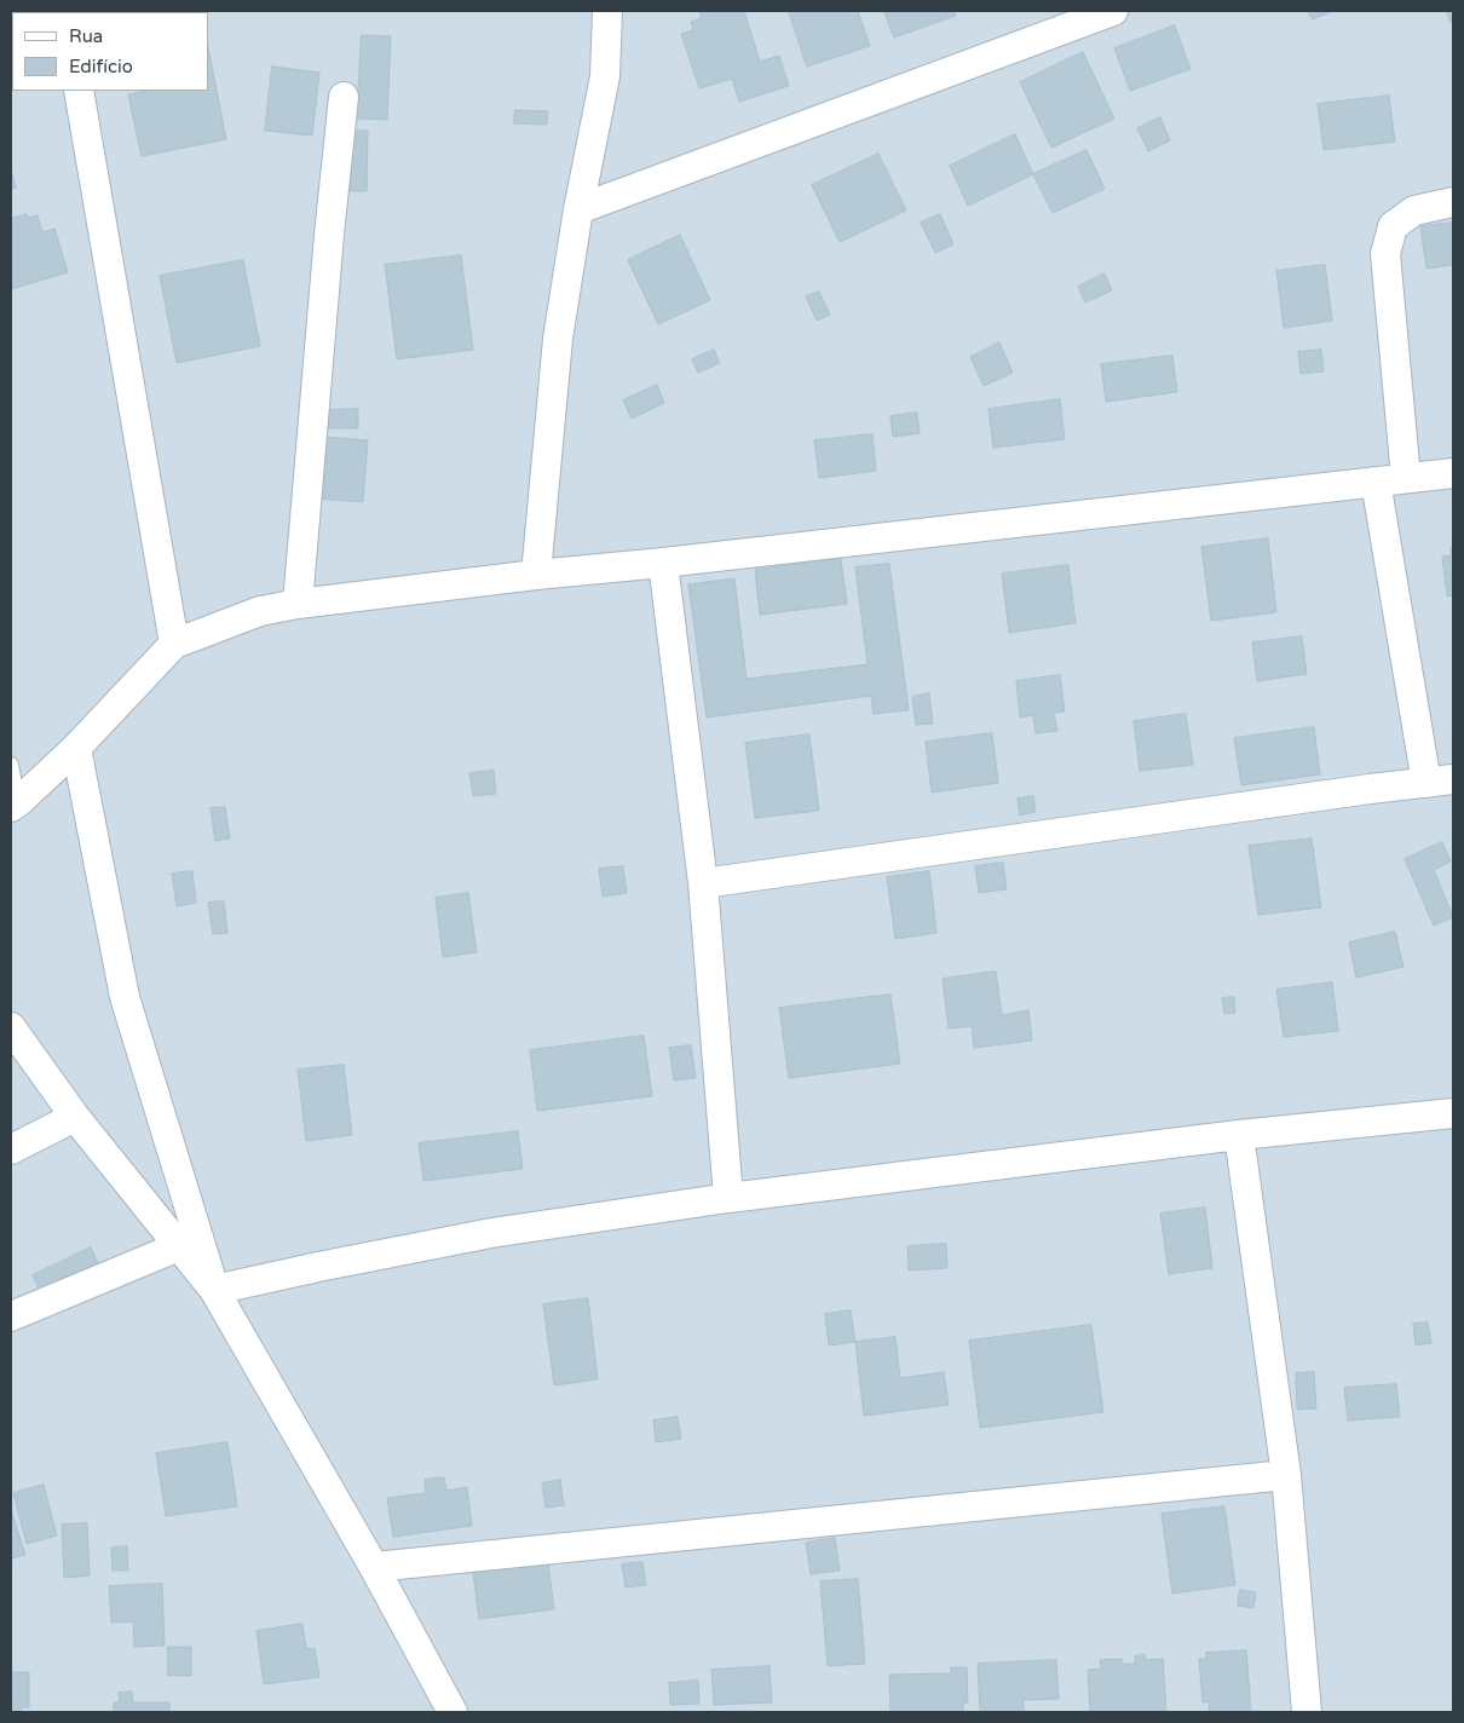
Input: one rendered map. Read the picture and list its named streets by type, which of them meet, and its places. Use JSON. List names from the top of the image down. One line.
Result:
{"legend":["Rua","Edifício"]}
